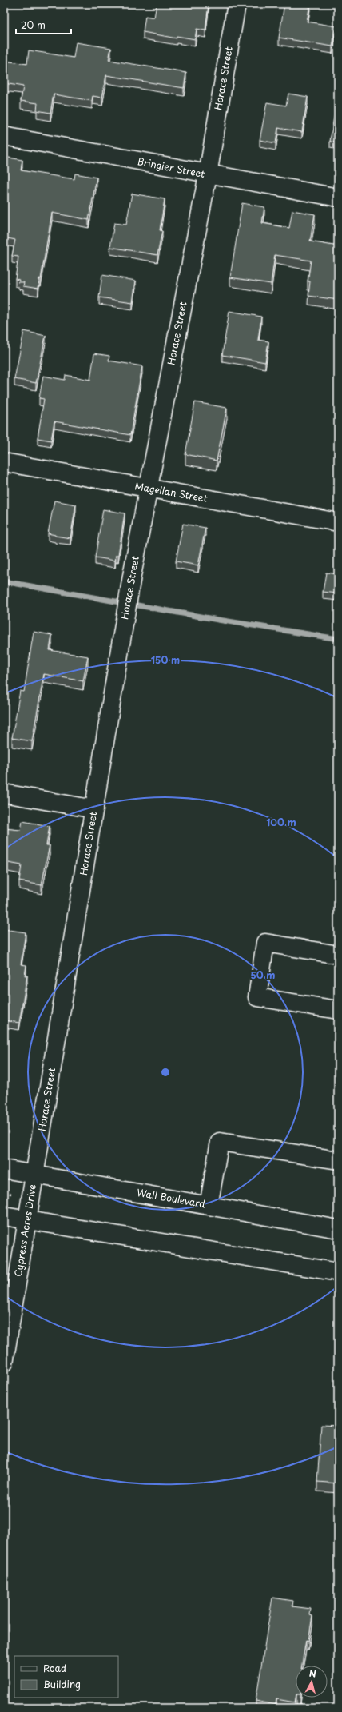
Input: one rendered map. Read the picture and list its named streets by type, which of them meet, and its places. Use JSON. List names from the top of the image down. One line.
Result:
{"streets":{"street":["Horace Street","Bringier Street","Magellan Street","Wall Boulevard","Cypress Acres Drive"]},"crossings":[["Horace Street","Bringier Street"],["Horace Street","Magellan Street"],["Horace Street","Wall Boulevard"],["Horace Street","Cypress Acres Drive"],["Wall Boulevard","Cypress Acres Drive"]],"legend":["Road","Building"],"scale_bar":"20 m","north":"top","rings":["150 m","100 m","50 m"]}
